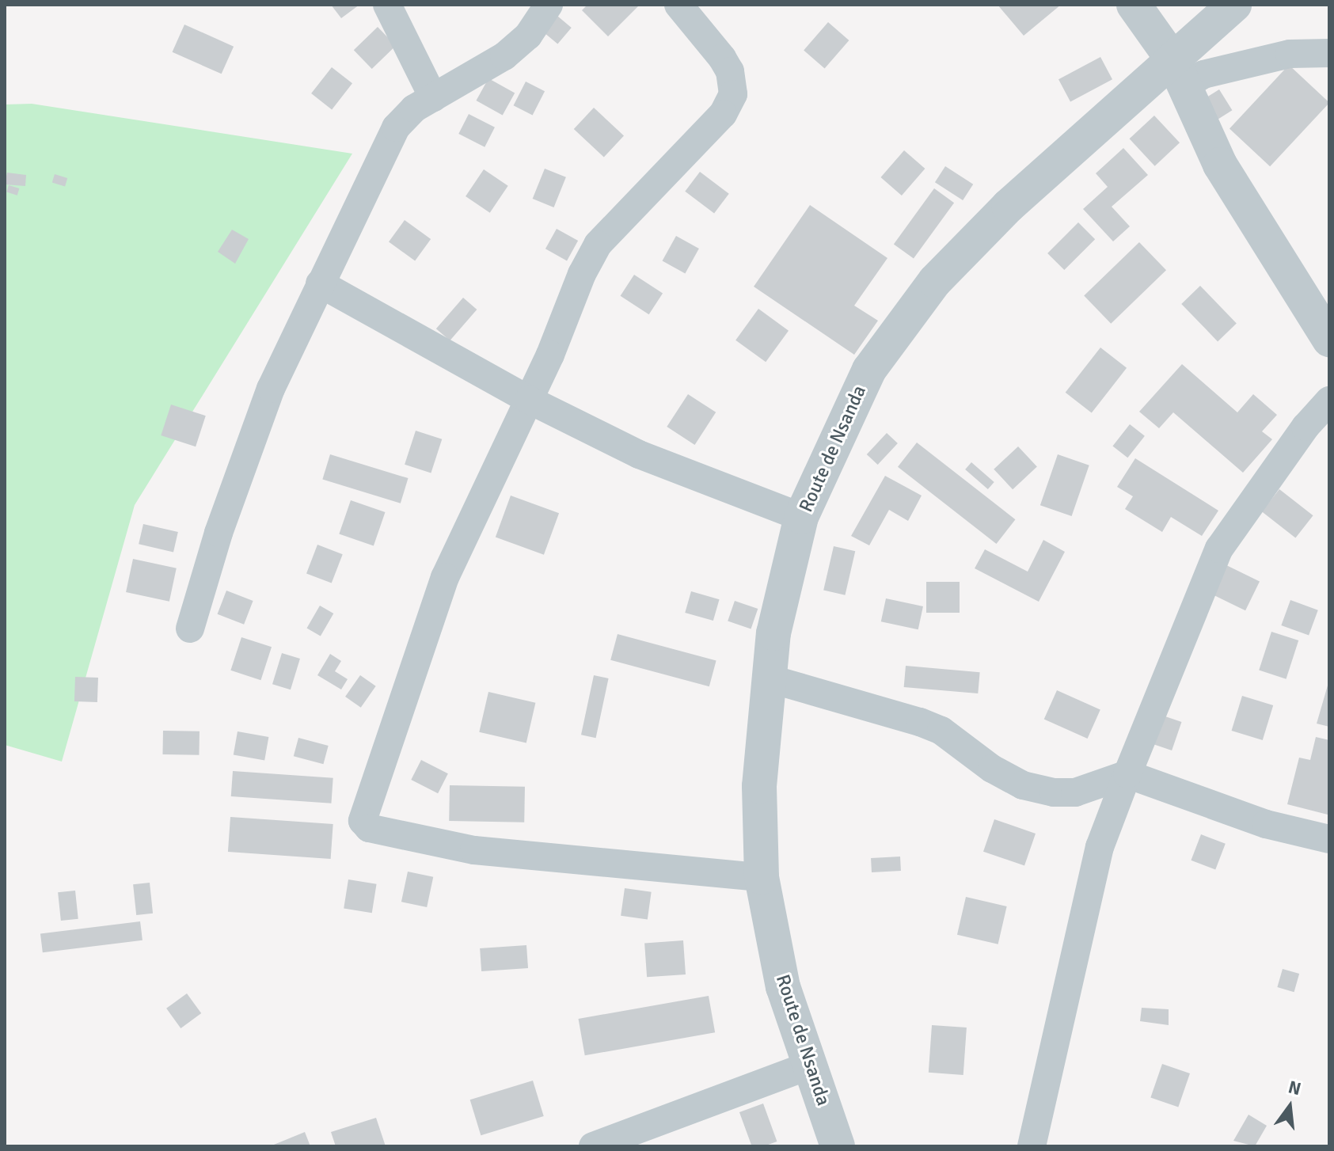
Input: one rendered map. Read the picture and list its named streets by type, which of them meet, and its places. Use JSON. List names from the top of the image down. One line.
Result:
{"streets":{"street":["Route de Nsanda"]},"north":"top"}
